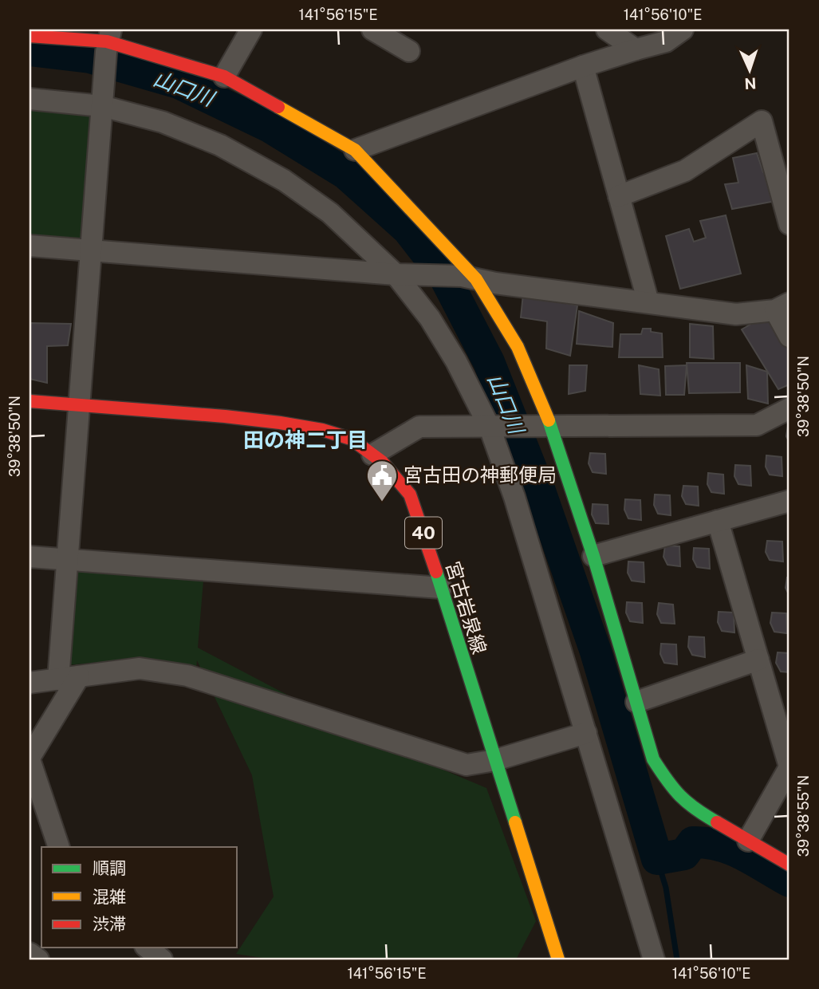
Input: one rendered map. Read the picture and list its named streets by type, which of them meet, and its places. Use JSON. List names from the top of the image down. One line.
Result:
{"streets":{"street":["40","宮古岩泉線"]},"districts":["田の神二丁目"],"water":["山口川"],"places":{"public building":["宮古田の神郵便局"]},"legend":["順調","混雑","渋滞"],"north":"bottom","coordinates":["141°56'15\"E","141°56'10\"E","39°38'50\"N","39°38'55\"N"]}
